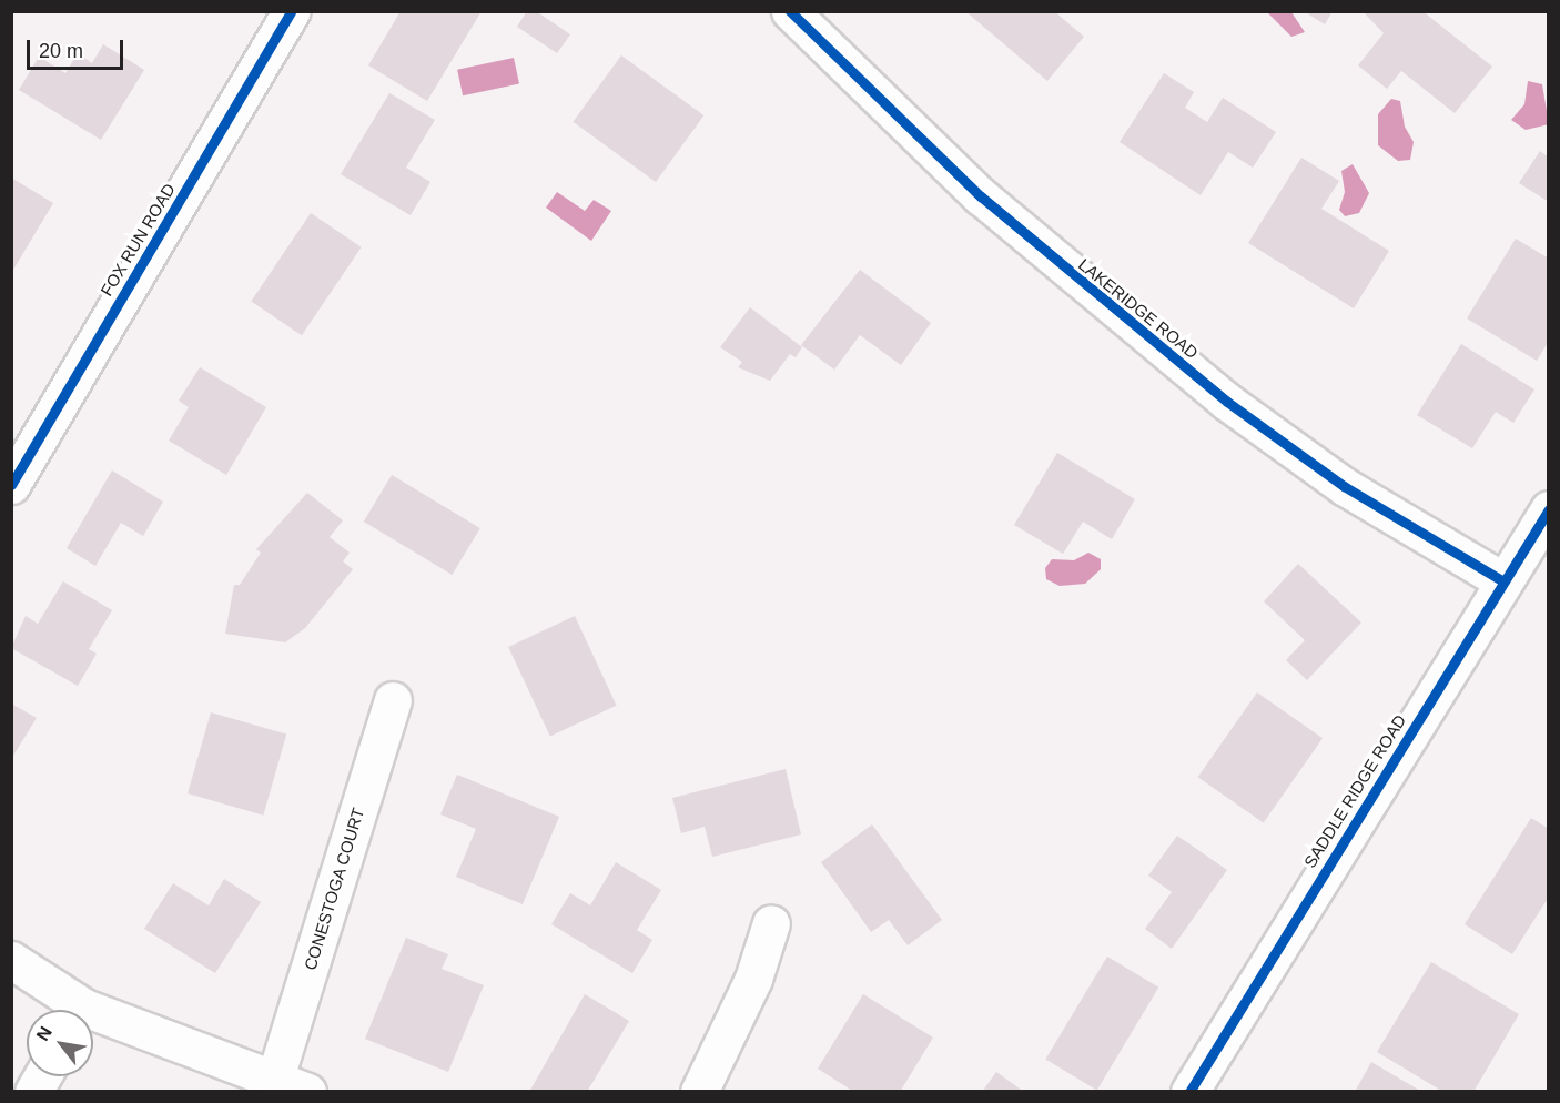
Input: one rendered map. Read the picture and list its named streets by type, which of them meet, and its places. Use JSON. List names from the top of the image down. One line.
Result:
{"streets":{"street":["FOX RUN ROAD","LAKERIDGE ROAD","SADDLE RIDGE ROAD","CONESTOGA COURT"]},"crossings":[["LAKERIDGE ROAD","SADDLE RIDGE ROAD"]],"scale_bar":"20 m","north":"top left"}
